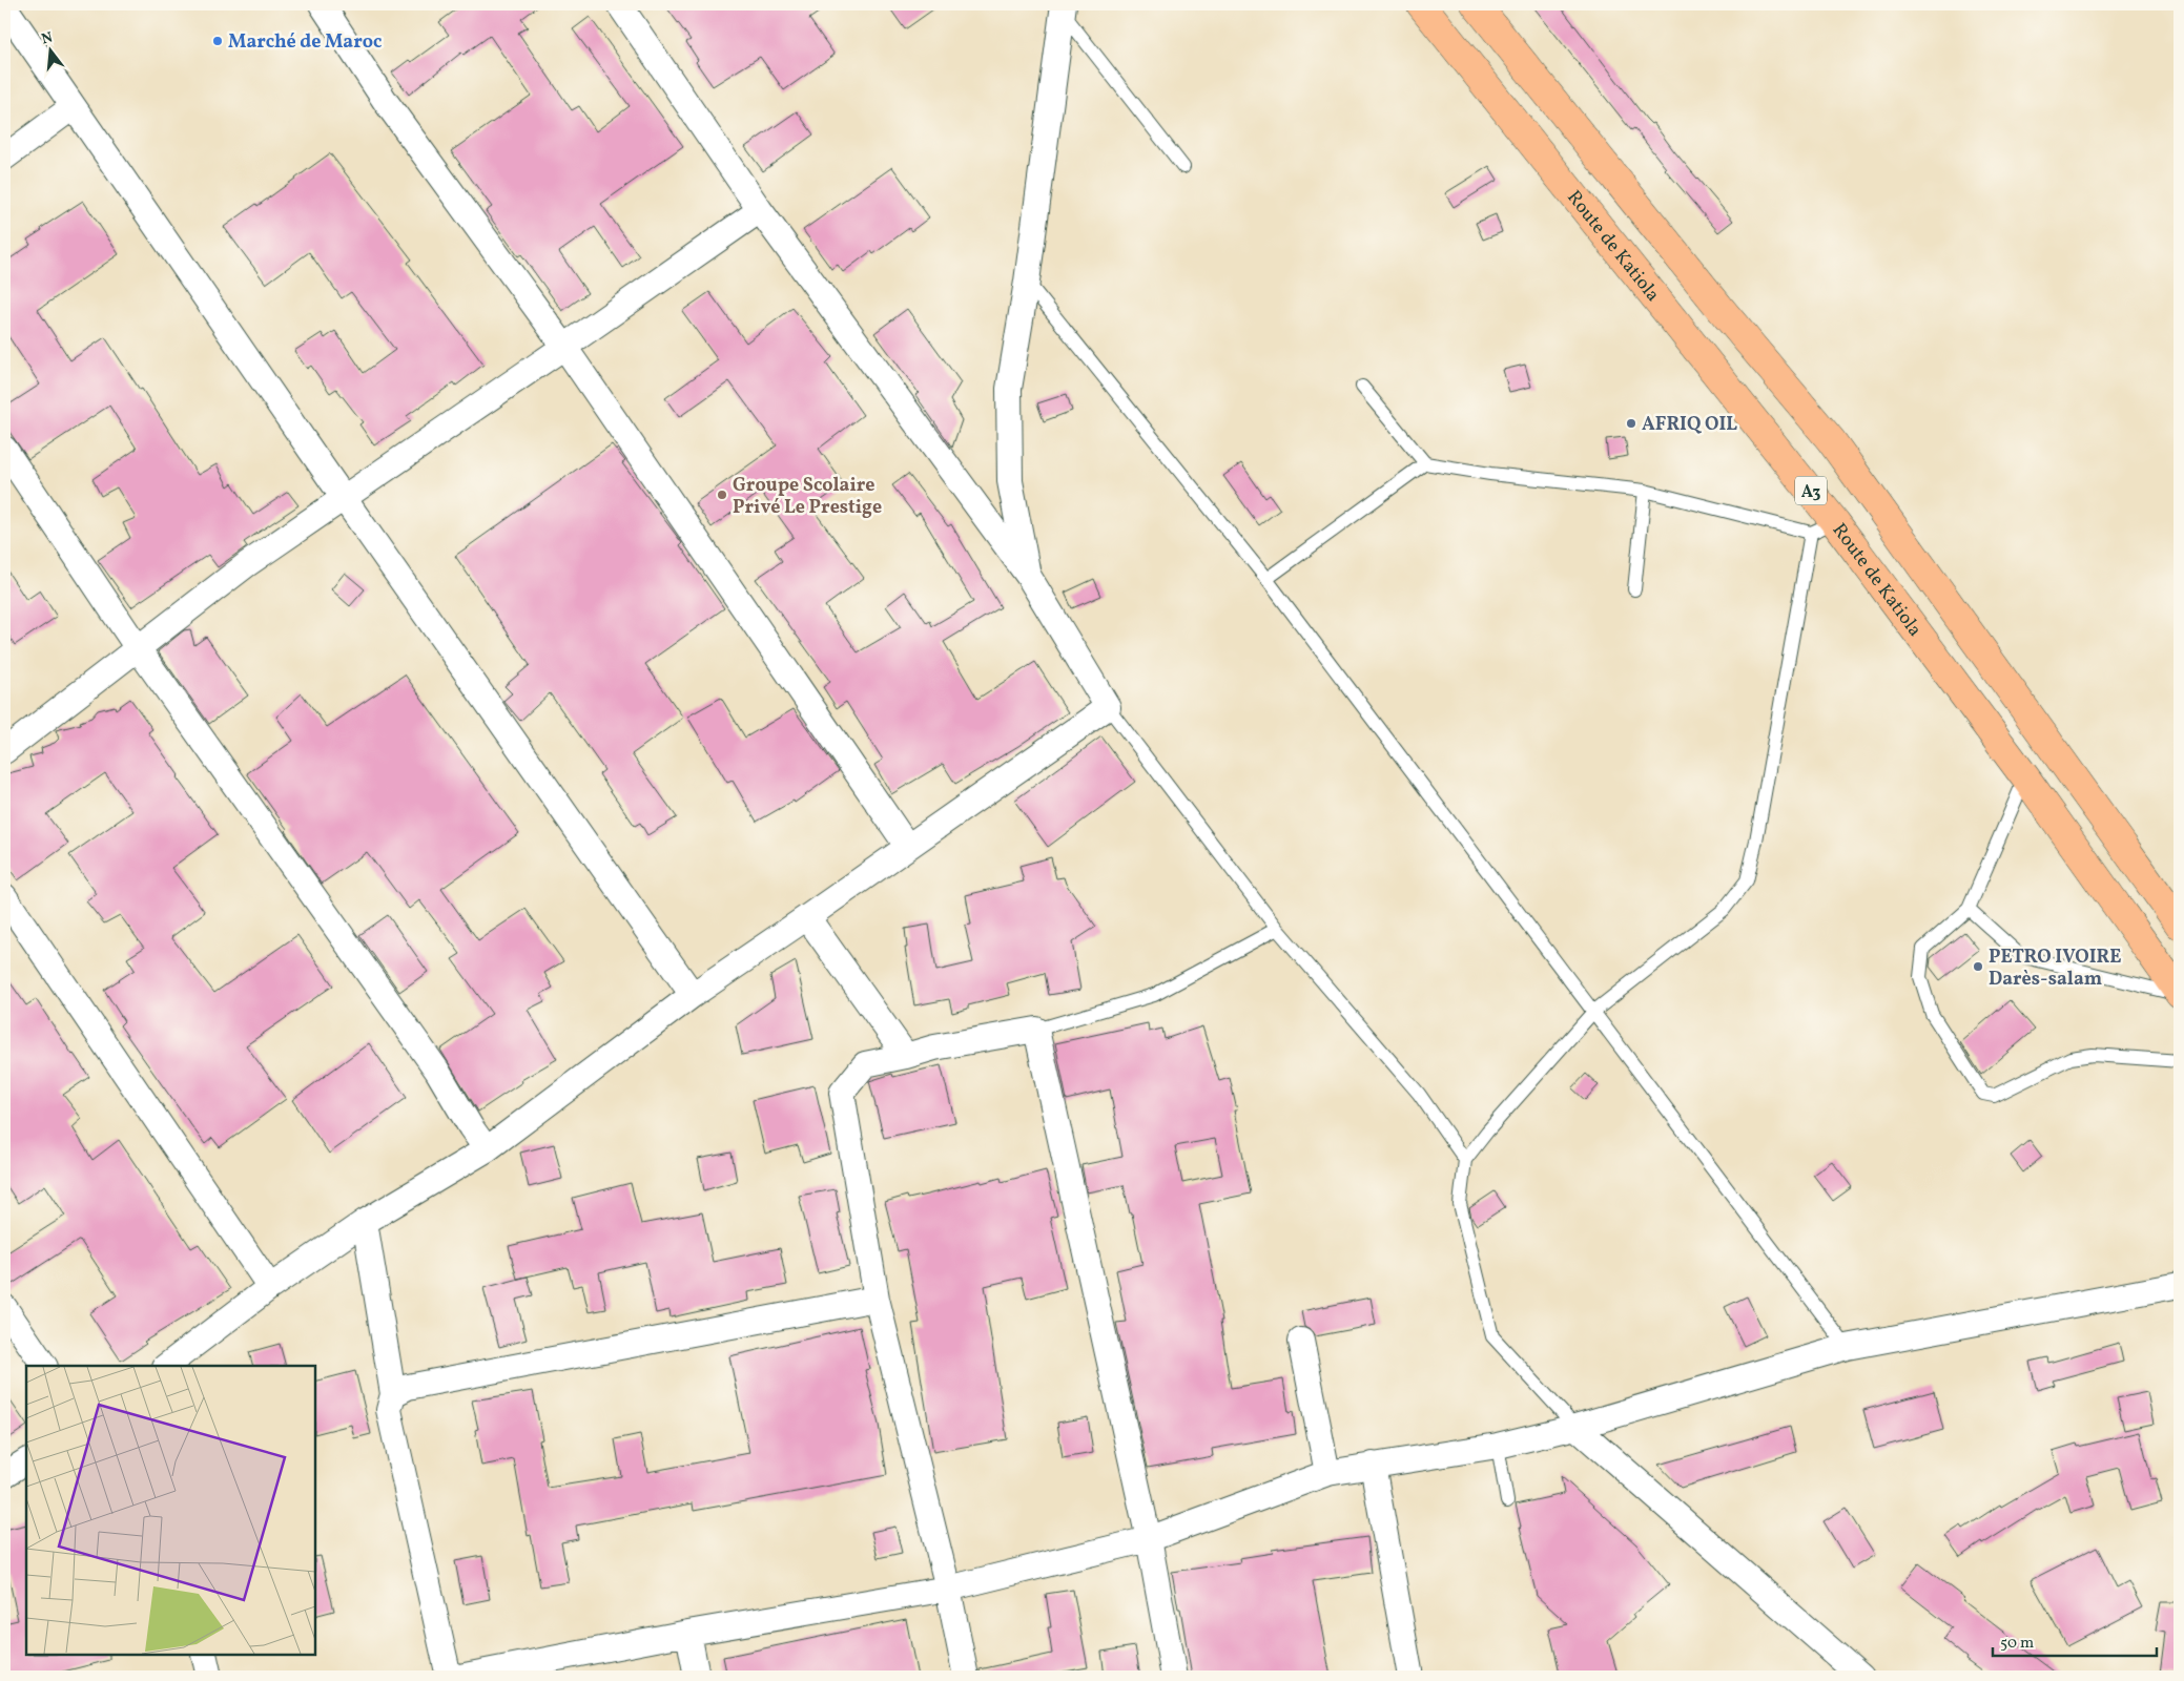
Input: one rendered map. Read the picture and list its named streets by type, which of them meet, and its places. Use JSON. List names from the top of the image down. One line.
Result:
{"streets":{"highway":["Route de Katiola","A3"]},"places":["Marché de Maroc","AFRIQ OIL","Groupe Scolaire Privé Le Prestige","PETRO IVOIRE Darès-salam"],"scale_bar":"50 m","north":"top"}
